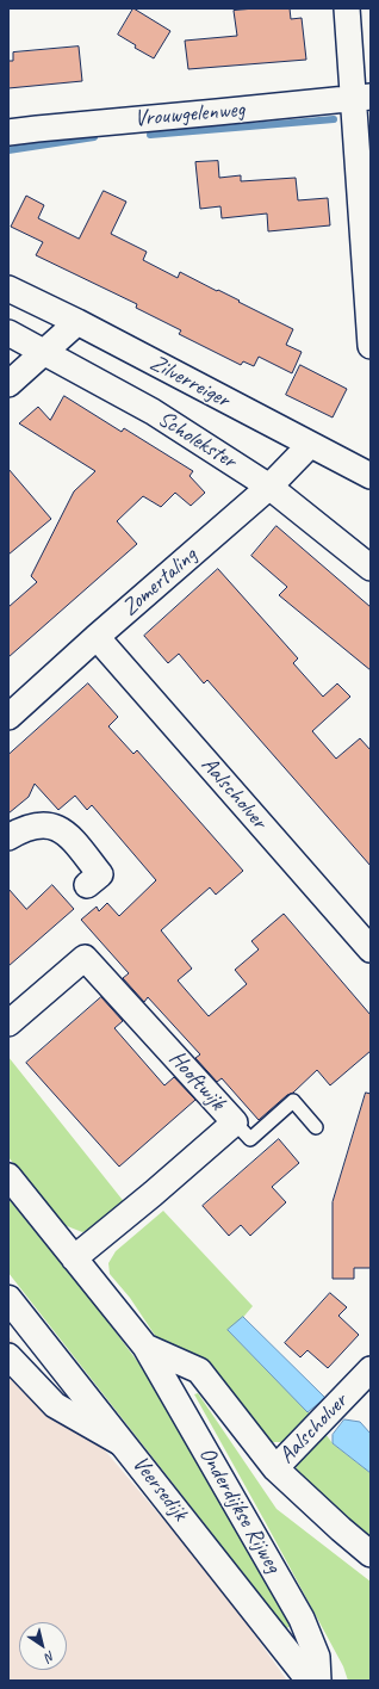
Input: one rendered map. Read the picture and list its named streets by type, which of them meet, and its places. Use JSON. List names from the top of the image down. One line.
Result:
{"streets":{"main road":["Veersedijk"],"street":["Vrouwgelenweg","Zilverreiger","Scholekster","Zomertaling","Aalscholver","Hooftwijk","Onderdijkse Rijweg"]},"crossings":[["Zilverreiger","Zomertaling"],["Scholekster","Zomertaling"],["Zomertaling","Aalscholver"],["Aalscholver","Onderdijkse Rijweg"],["Hooftwijk","Onderdijkse Rijweg"]],"north":"bottom right"}
